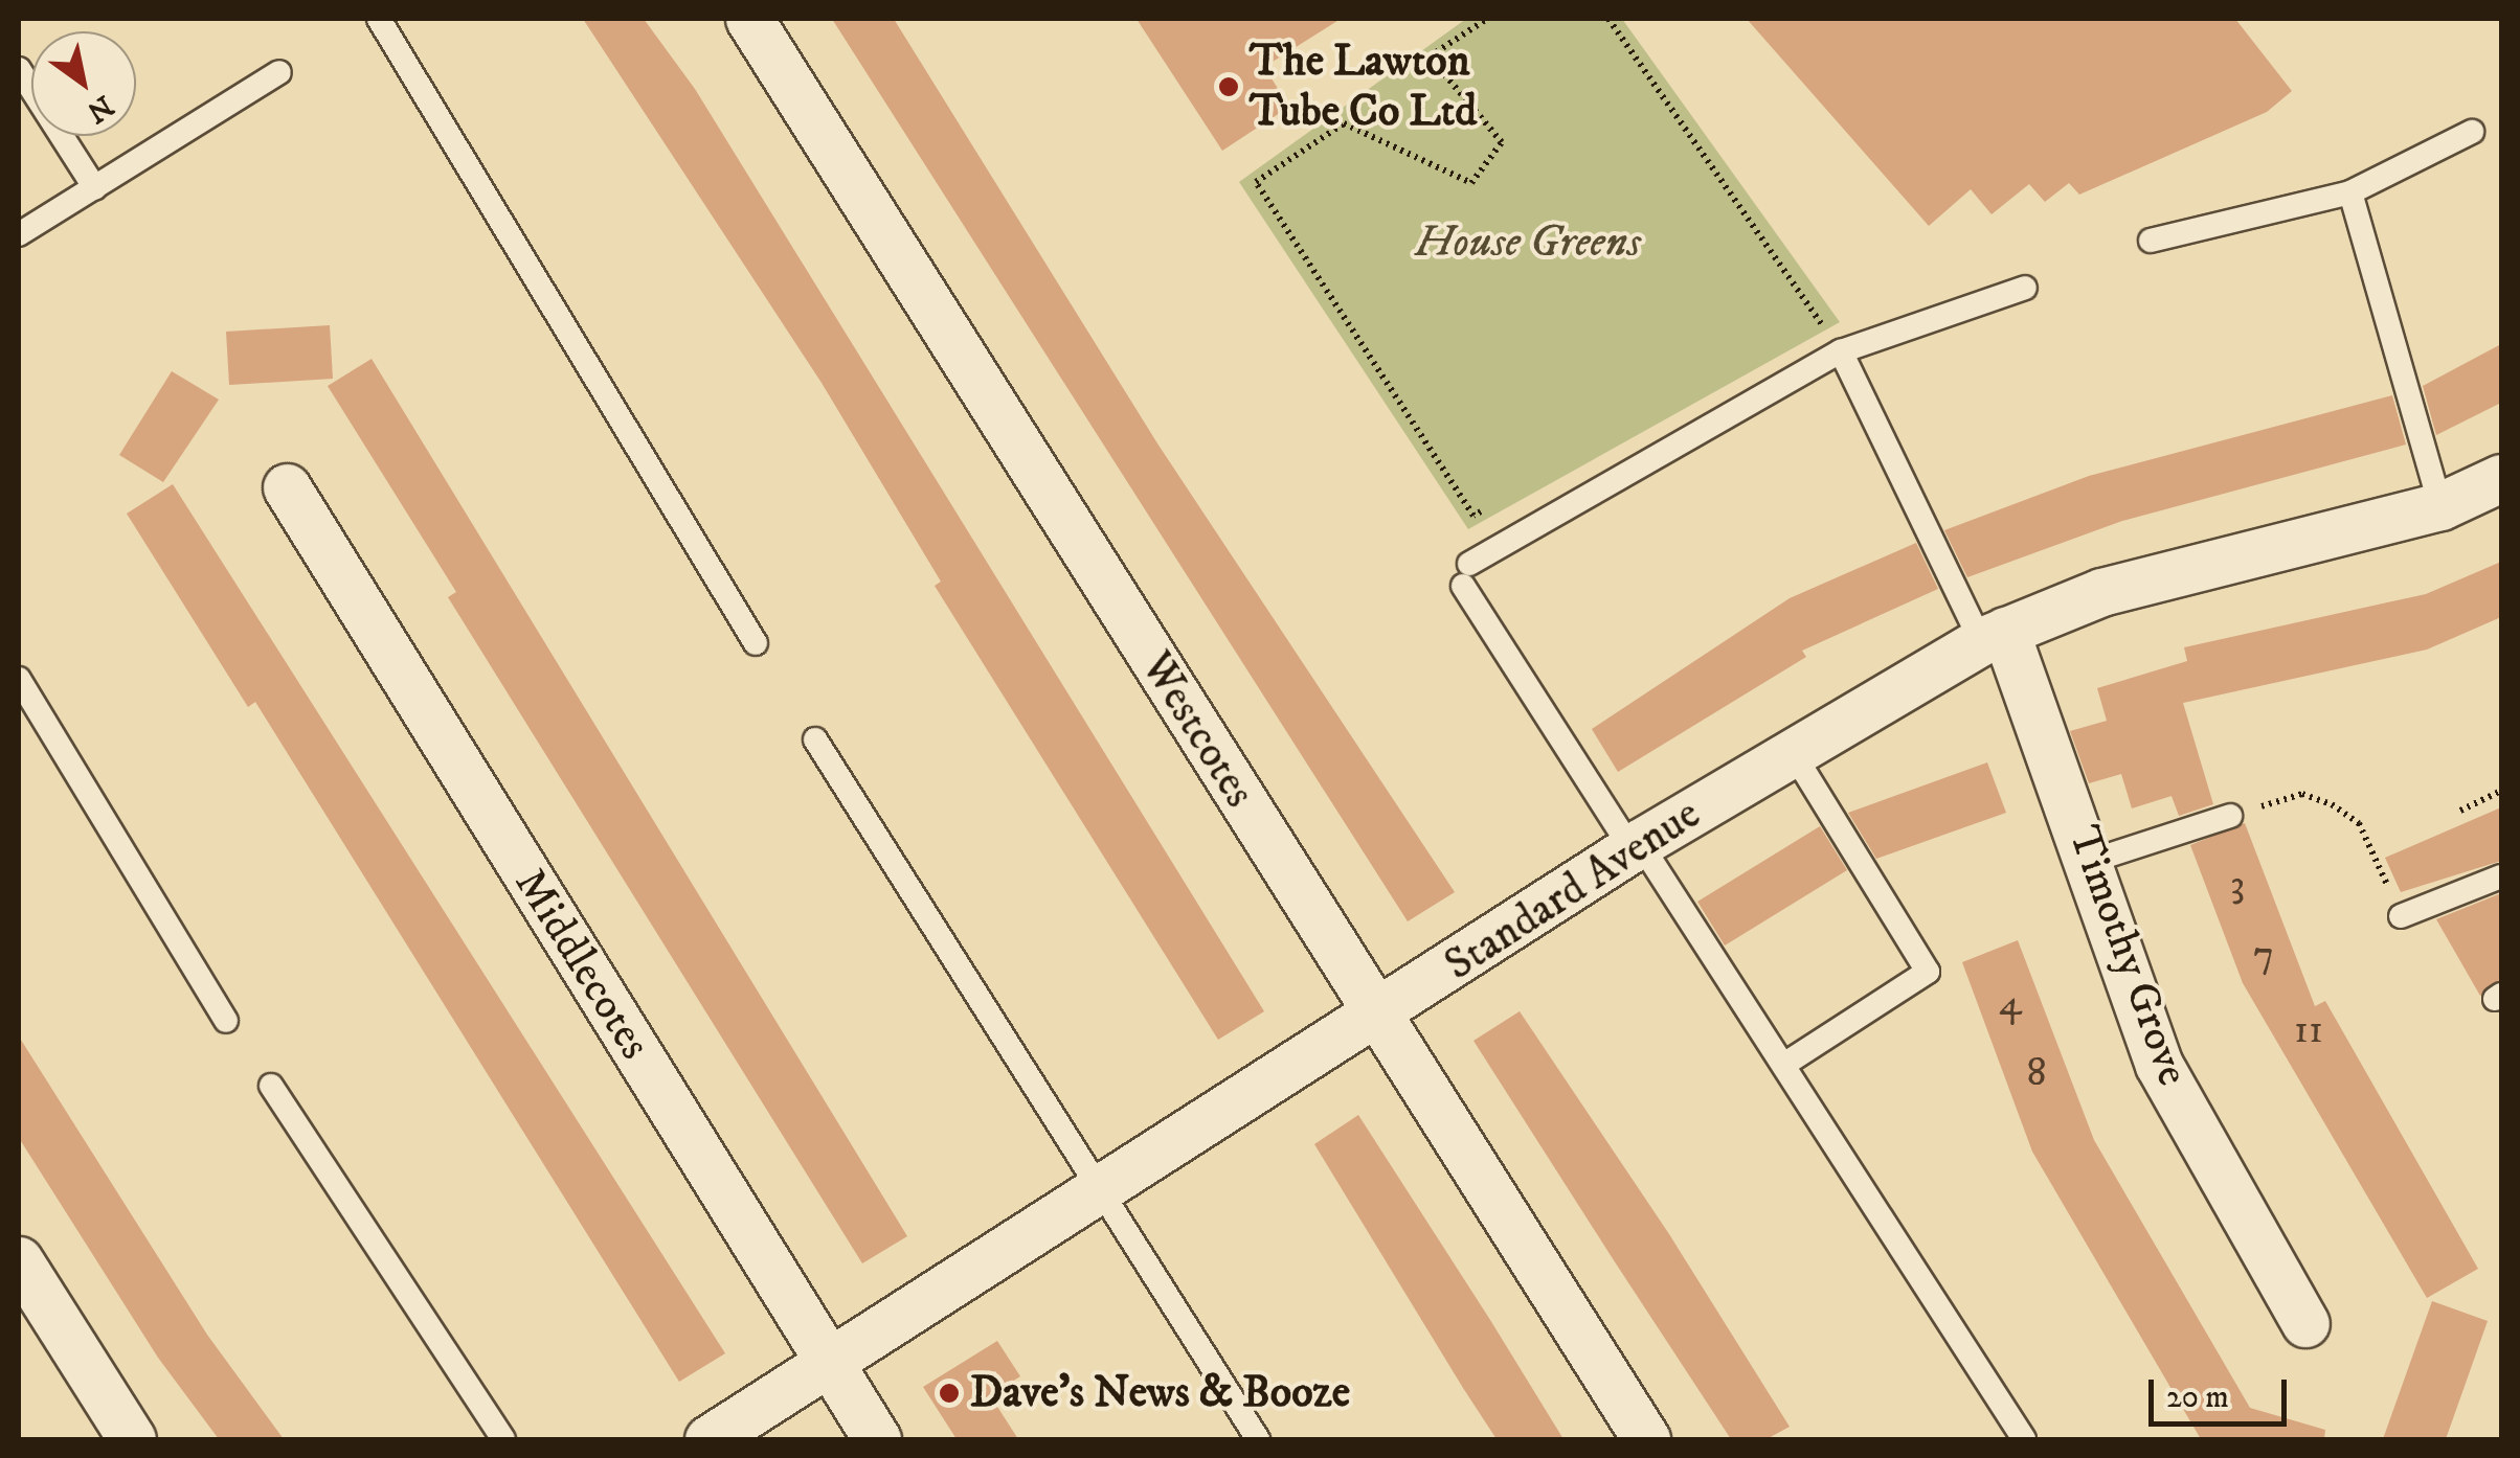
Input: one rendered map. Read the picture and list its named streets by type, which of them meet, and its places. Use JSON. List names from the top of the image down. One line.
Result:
{"streets":{"street":["Westcotes","Standard Avenue","Timothy Grove","Middlecotes"]},"crossings":[["Westcotes","Standard Avenue"],["Standard Avenue","Timothy Grove"],["Standard Avenue","Middlecotes"]],"parks":["House Greens"],"places":["The Lawton Tube Co Ltd","Dave's News & Booze"],"house_numbers":["3","7","4","11","8"],"scale_bar":"20 m","north":"bottom right"}
